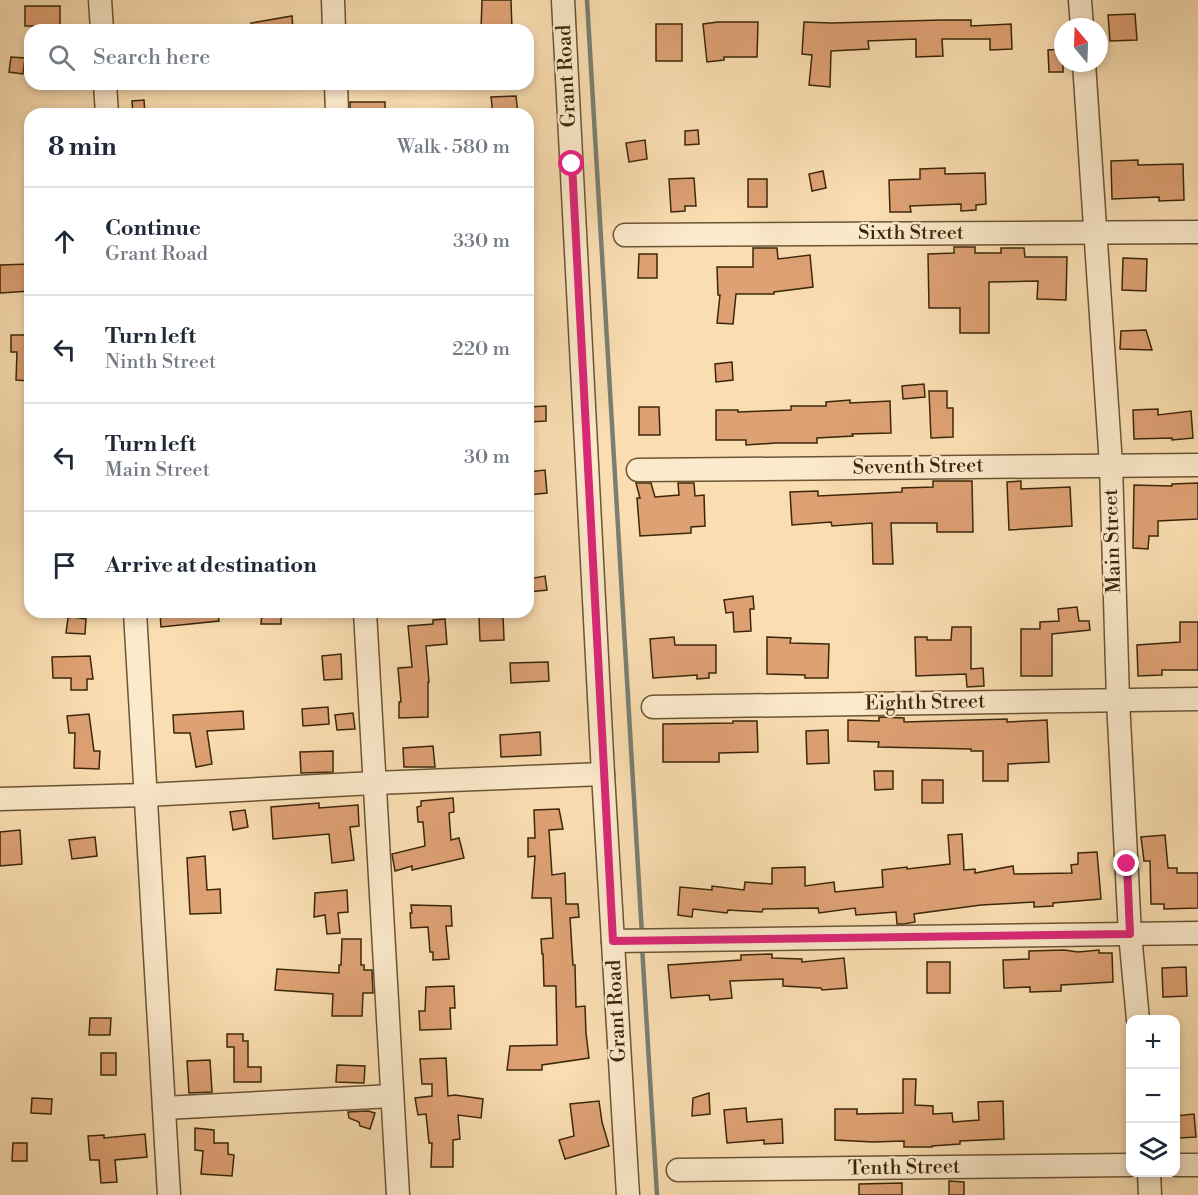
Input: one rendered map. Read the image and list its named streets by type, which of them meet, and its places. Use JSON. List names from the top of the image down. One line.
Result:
{"streets":{"street":["Grant Road","Sixth Street","Seventh Street","Main Street","Eighth Street","Tenth Street"]},"crossings":[["Sixth Street","Main Street"],["Seventh Street","Main Street"],["Main Street","Eighth Street"]],"north":"top","page":{"search":"Search here","heading":["8 min","Walk · 580 m"],"list":[["Continue","Grant Road","330 m"],["Turn left","Ninth Street","220 m"],["Turn left","Main Street","30 m"],"Arrive at destination"],"map_buttons":["+","−"]}}
